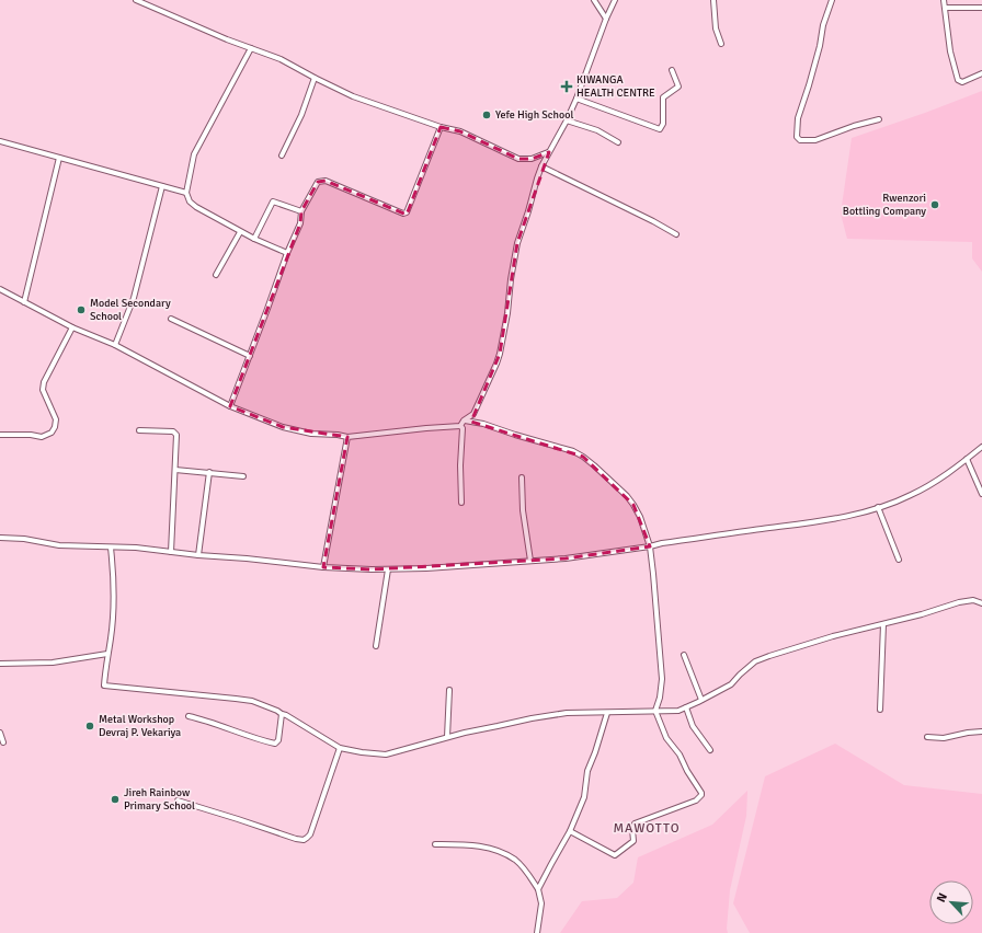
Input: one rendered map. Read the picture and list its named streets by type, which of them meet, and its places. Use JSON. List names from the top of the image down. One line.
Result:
{"districts":["MAWOTTO"],"places":{"health":["KIWANGA HEALTH CENTRE"],"other":["Yefe High School","Rwenzori Bottling Company","Model Secondary School","Metal Workshop Devraj P. Vekariya","Jireh Rainbow Primary School"]},"north":"top left"}
